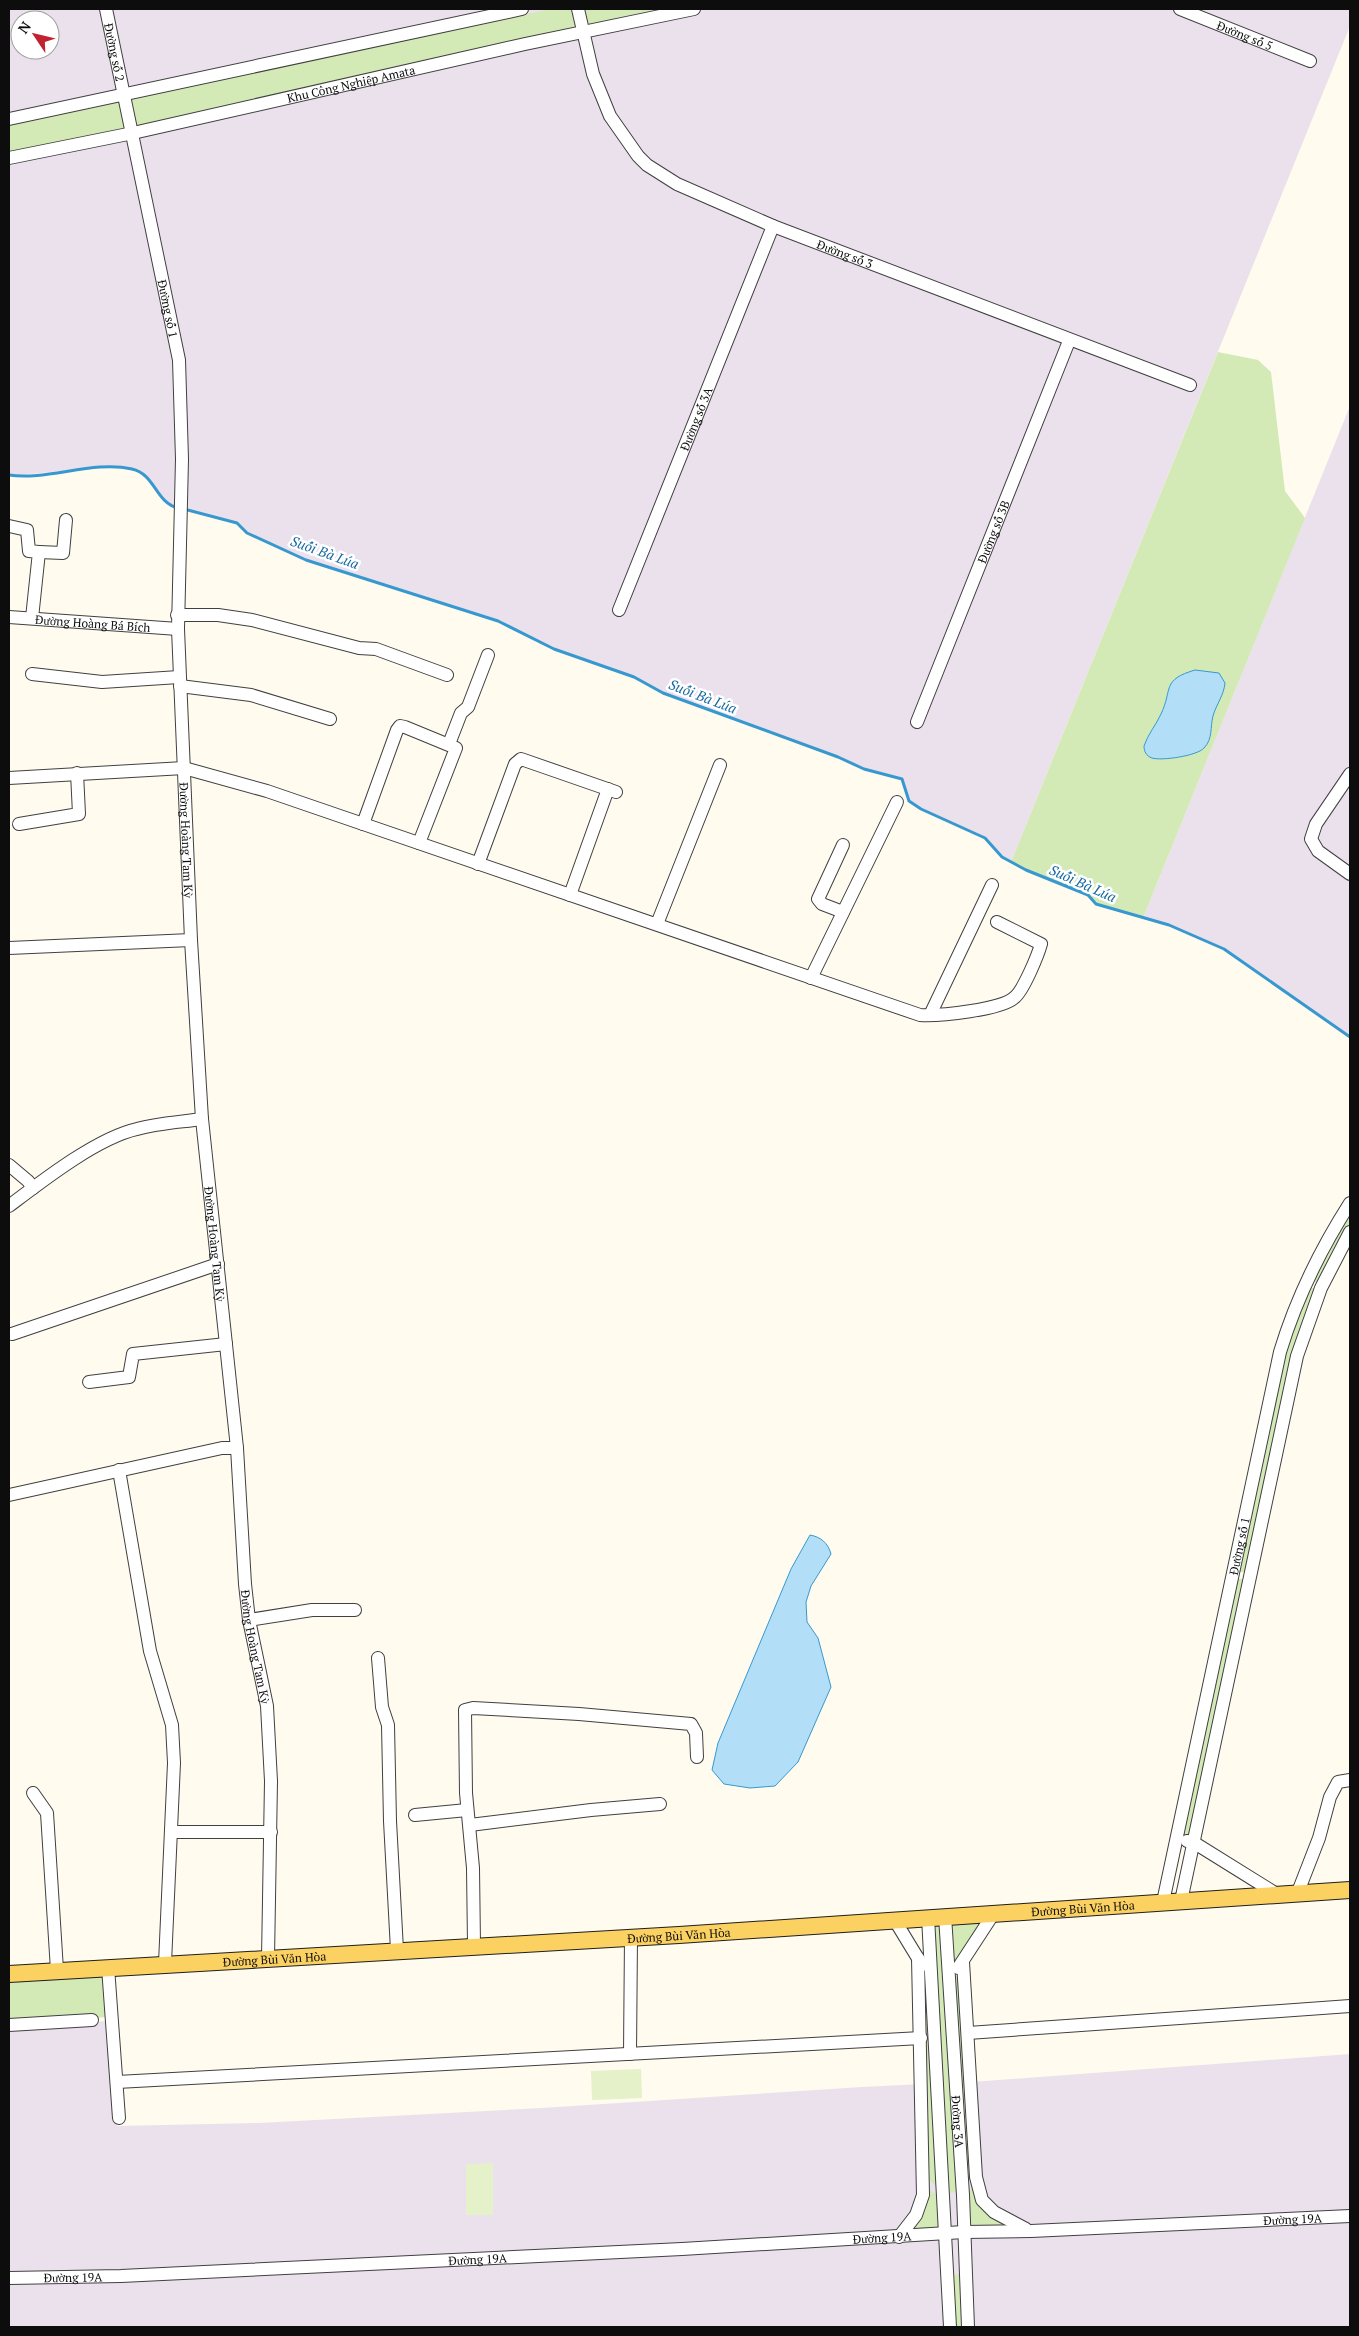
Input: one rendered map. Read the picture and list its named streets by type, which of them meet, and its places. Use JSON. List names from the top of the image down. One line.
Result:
{"streets":{"main road":["Đường Bùi Văn Hòa"],"street":["Đường số 5","Đường số 2","Khu Công Nghiệp Amata","Đường số 3","Đường số 1","Đường số 3A","Đường số 3B","Đường Hoàng Bá Bích","Đường Hoàng Tam Kỳ","Đường 3A","Đường 19A"]},"crossings":[["Đường số 2","Khu Công Nghiệp Amata"],["Đường số 2","Đường số 1"],["Khu Công Nghiệp Amata","Đường số 3"],["Khu Công Nghiệp Amata","Đường số 1"],["Đường số 3","Đường số 3A"],["Đường số 3","Đường số 3B"],["Đường số 1","Đường Hoàng Tam Kỳ"],["Đường số 1","Đường Bùi Văn Hòa"],["Đường Hoàng Bá Bích","Đường Hoàng Tam Kỳ"],["Đường Hoàng Tam Kỳ","Đường Bùi Văn Hòa"],["Đường Bùi Văn Hòa","Đường 3A"],["Đường 3A","Đường 19A"]],"water":["Suối Bà Lúa"],"north":"top left"}
